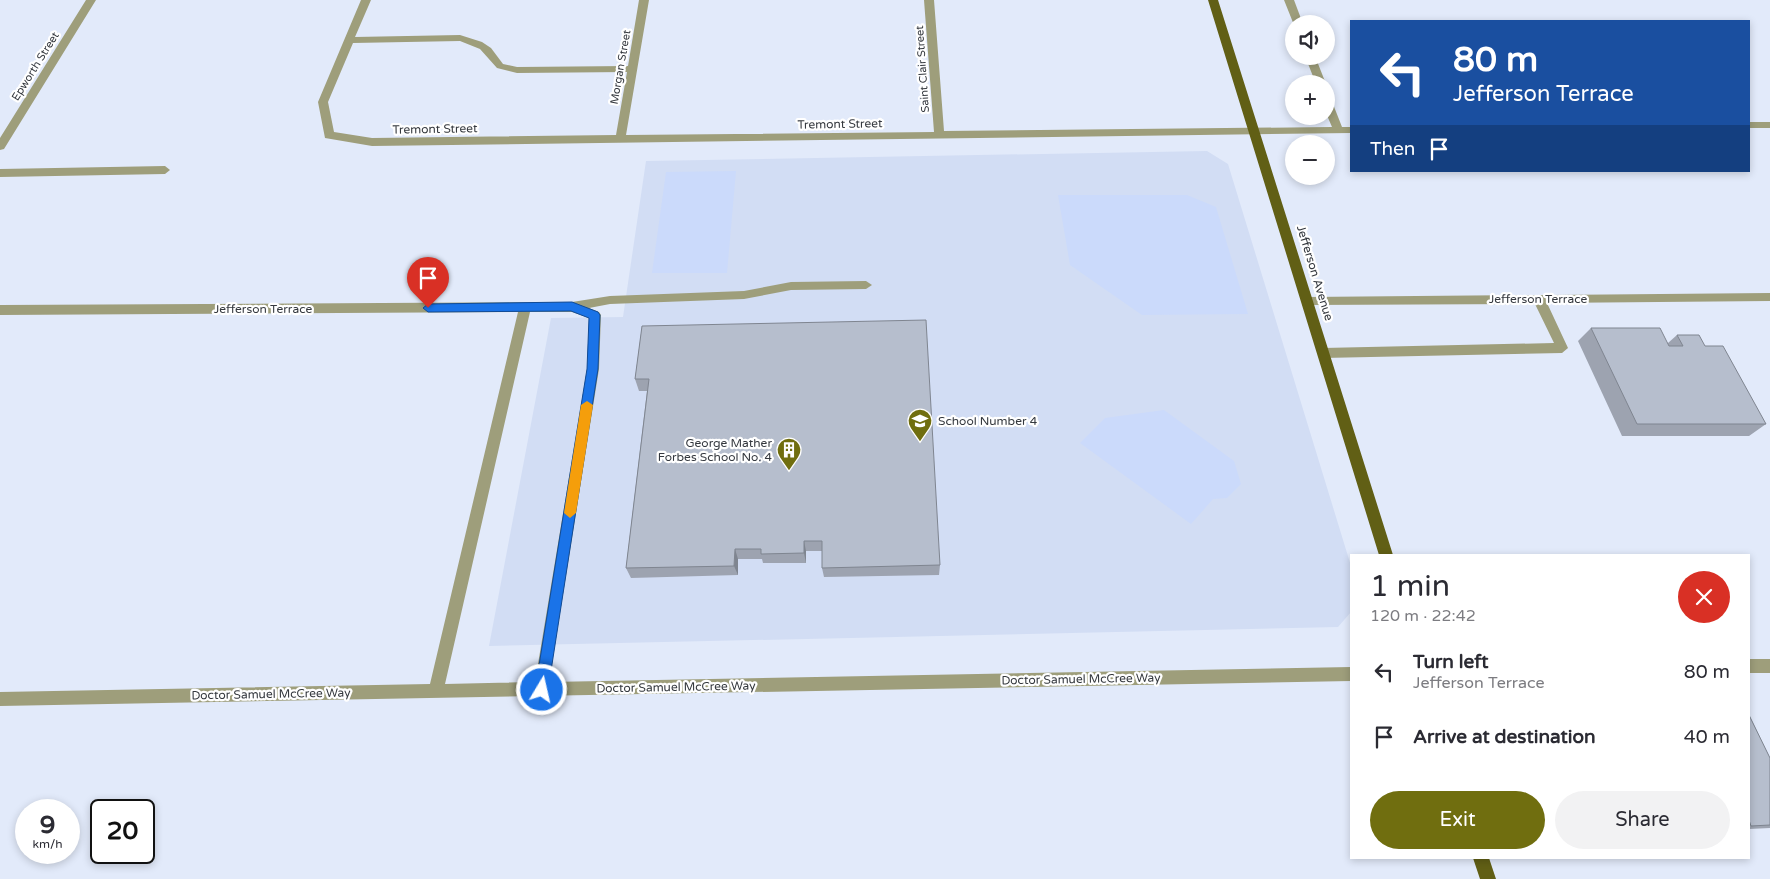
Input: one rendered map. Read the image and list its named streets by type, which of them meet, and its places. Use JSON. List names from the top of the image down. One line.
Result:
{"streets":{"main road":["Jefferson Avenue"],"street":["Epworth Street","Morgan Street","Saint Clair Street","Tremont Street","Jefferson Terrace","Doctor Samuel McCree Way"]},"crossings":[["Morgan Street","Tremont Street"],["Saint Clair Street","Tremont Street"],["Tremont Street","Jefferson Avenue"],["Jefferson Avenue","Jefferson Terrace"]],"places":{"school or university":["School Number 4"],"building":["George Mather Forbes School No. 4"]},"page":{"map_buttons":["+","−"],"turn":["80 m","Jefferson Terrace"],"then":"Then","heading":["1 min","120 m · 22:42"],"list":[{"name":"Turn left","note":"Jefferson Terrace","value":"80 m"},{"name":"Arrive at destination","value":"40 m"}],"buttons":["Exit","Share"],"speed":"9 km/h","limit":"20"}}
